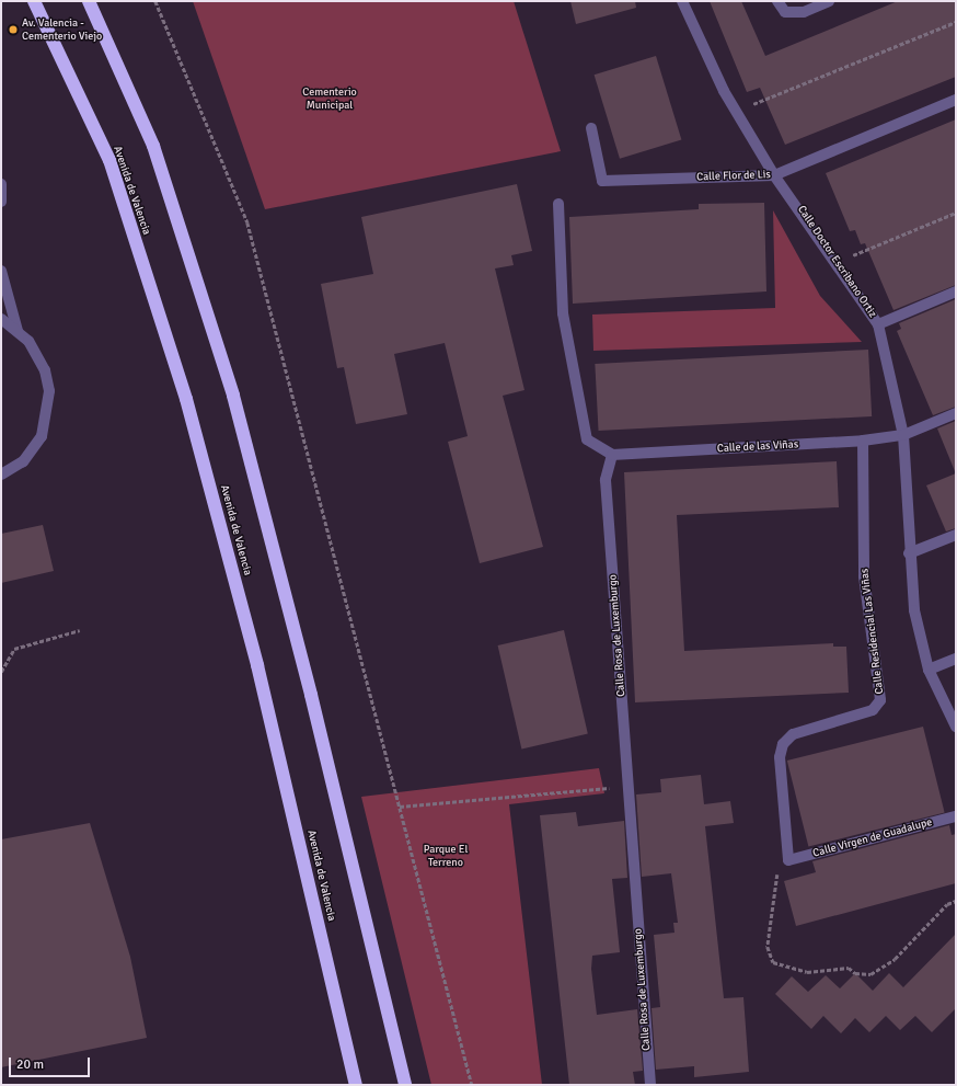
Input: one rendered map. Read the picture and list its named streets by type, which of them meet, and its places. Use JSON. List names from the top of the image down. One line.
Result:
{"streets":{"highway":["Avenida de Valencia"],"street":["Calle Flor de Lis","Calle Doctor Escribano Ortiz","Calle de las Viñas","Calle Residencial Las Viñas","Calle Rosa de Luxemburgo","Calle Virgen de Guadalupe"]},"crossings":[["Calle Flor de Lis","Calle Doctor Escribano Ortiz"],["Calle Doctor Escribano Ortiz","Calle de las Viñas"],["Calle de las Viñas","Calle Residencial Las Viñas"],["Calle de las Viñas","Calle Rosa de Luxemburgo"],["Calle Residencial Las Viñas","Calle Virgen de Guadalupe"]],"parks":["Cementerio Municipal","Parque El Terreno"],"places":["Av. Valencia - Cementerio Viejo"],"scale_bar":"20 m"}
